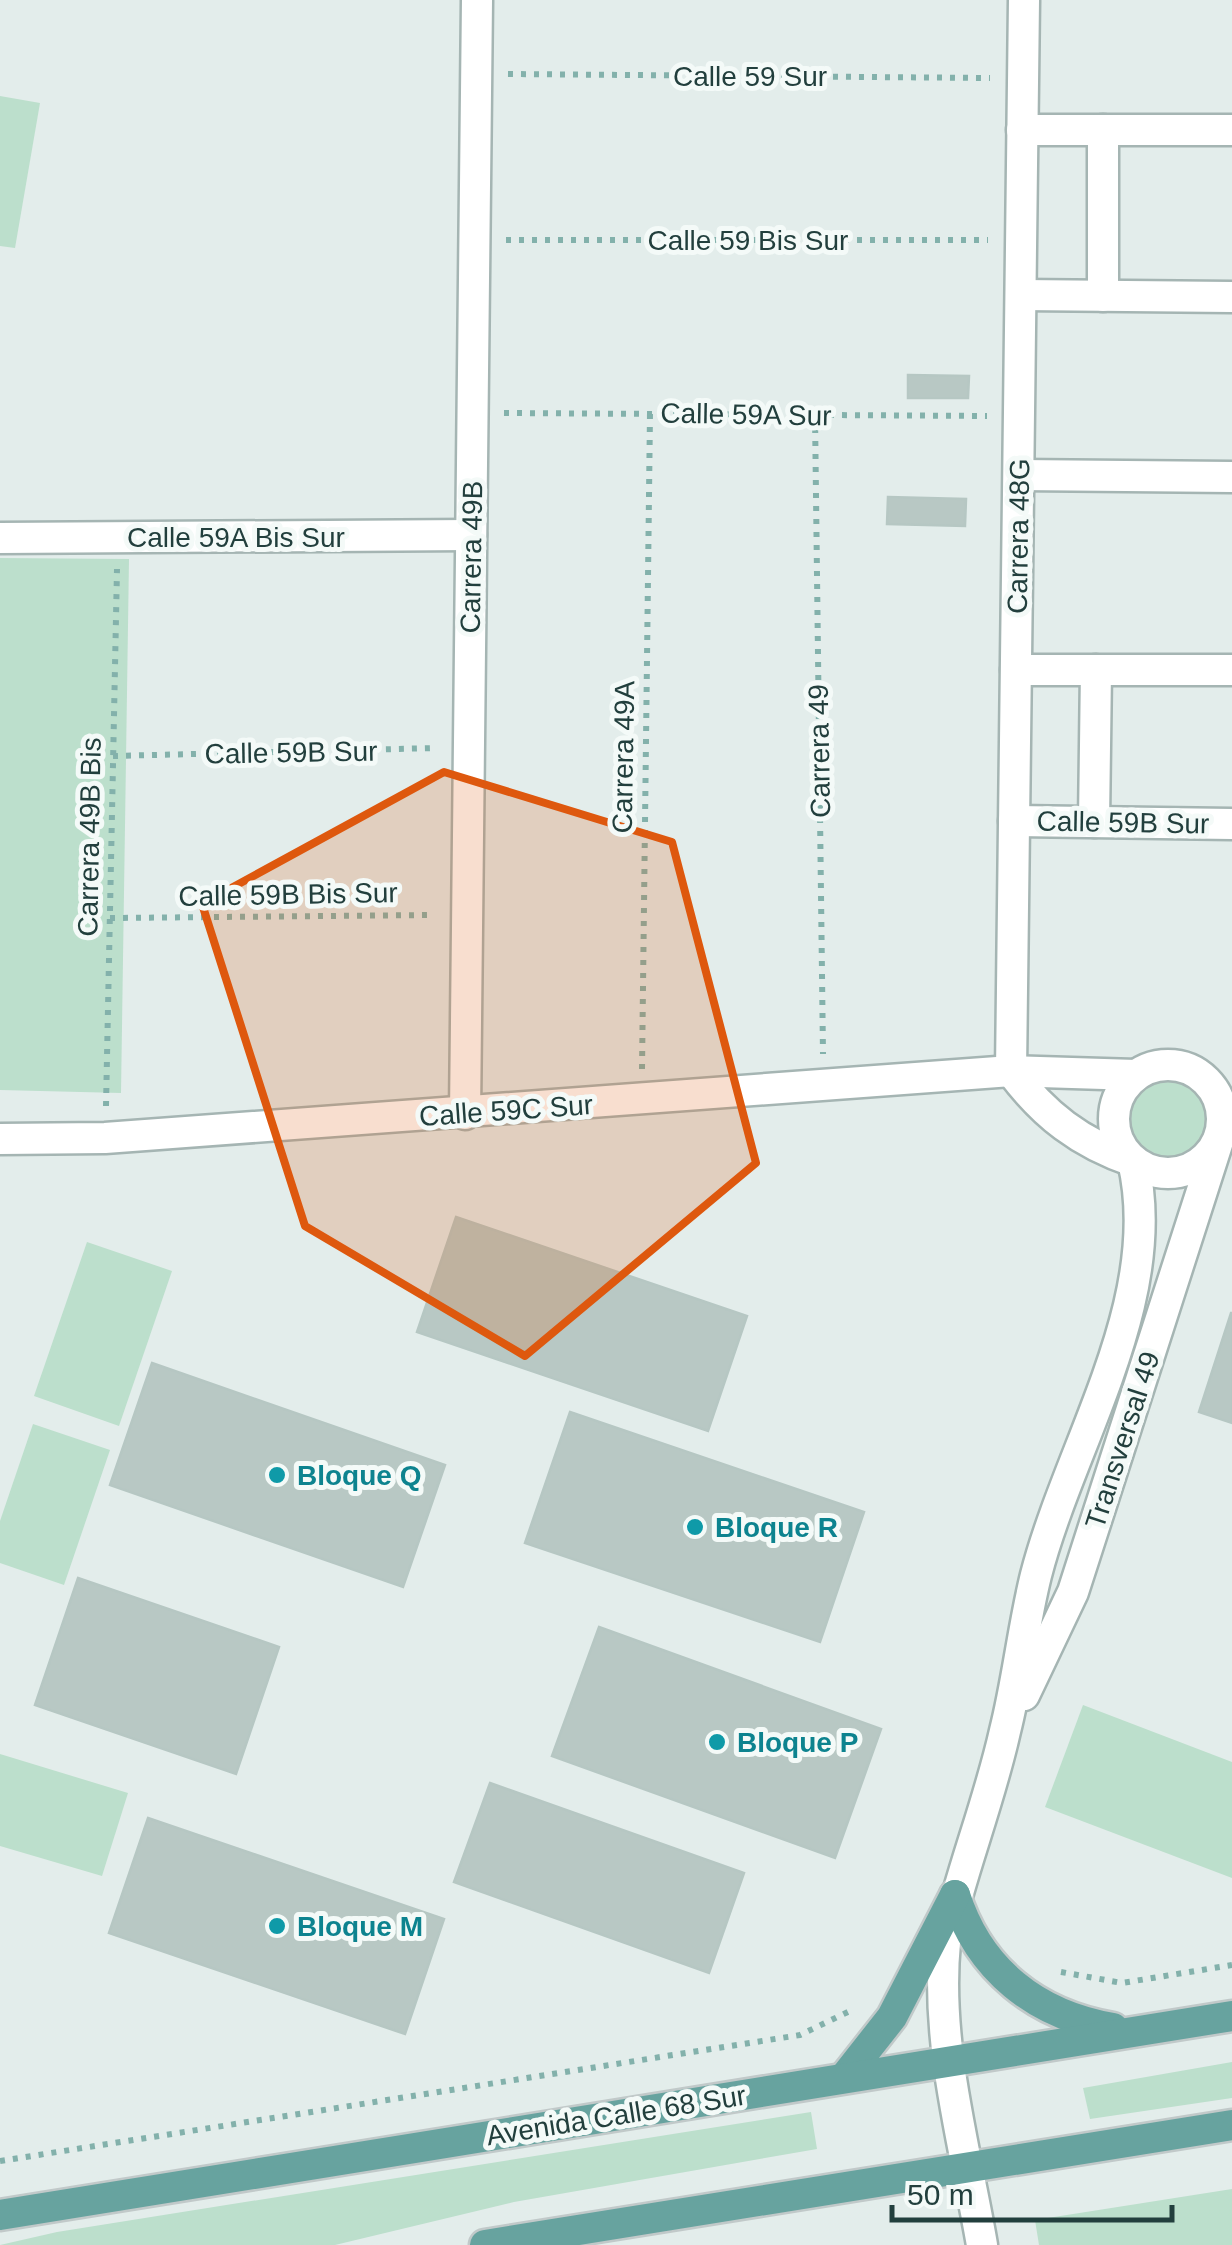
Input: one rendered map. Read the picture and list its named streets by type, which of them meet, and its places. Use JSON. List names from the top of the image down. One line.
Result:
{"streets":{"main road":["Avenida Calle 68 Sur"],"street":["Carrera 48G","Calle 59A Bis Sur","Carrera 49B","Calle 59B Sur","Calle 59C Sur","Transversal 49"],"path":["Calle 59 Sur","Calle 59 Bis Sur","Calle 59A Sur","Carrera 49","Carrera 49A","Carrera 49B Bis","Calle 59B Bis Sur"]},"crossings":[["Calle 59 Sur","Carrera 48G"],["Calle 59 Sur","Carrera 49B"],["Calle 59 Bis Sur","Carrera 48G"],["Calle 59 Bis Sur","Carrera 49B"],["Calle 59A Sur","Carrera 48G"],["Calle 59A Sur","Carrera 49B"],["Calle 59A Sur","Carrera 49"],["Calle 59A Sur","Carrera 49A"],["Carrera 48G","Calle 59B Sur"],["Carrera 48G","Calle 59C Sur"],["Calle 59A Bis Sur","Carrera 49B"],["Calle 59A Bis Sur","Carrera 49B Bis"],["Carrera 49B","Calle 59B Sur"],["Carrera 49B","Calle 59B Bis Sur"],["Carrera 49B","Calle 59C Sur"],["Carrera 49","Calle 59C Sur"],["Calle 59B Sur","Carrera 49B Bis"],["Carrera 49A","Calle 59C Sur"],["Carrera 49B Bis","Calle 59B Bis Sur"],["Carrera 49B Bis","Calle 59C Sur"],["Calle 59C Sur","Transversal 49"],["Transversal 49","Avenida Calle 68 Sur"]],"places":["Bloque Q","Bloque R","Bloque P","Bloque M"],"scale_bar":"50 m"}
